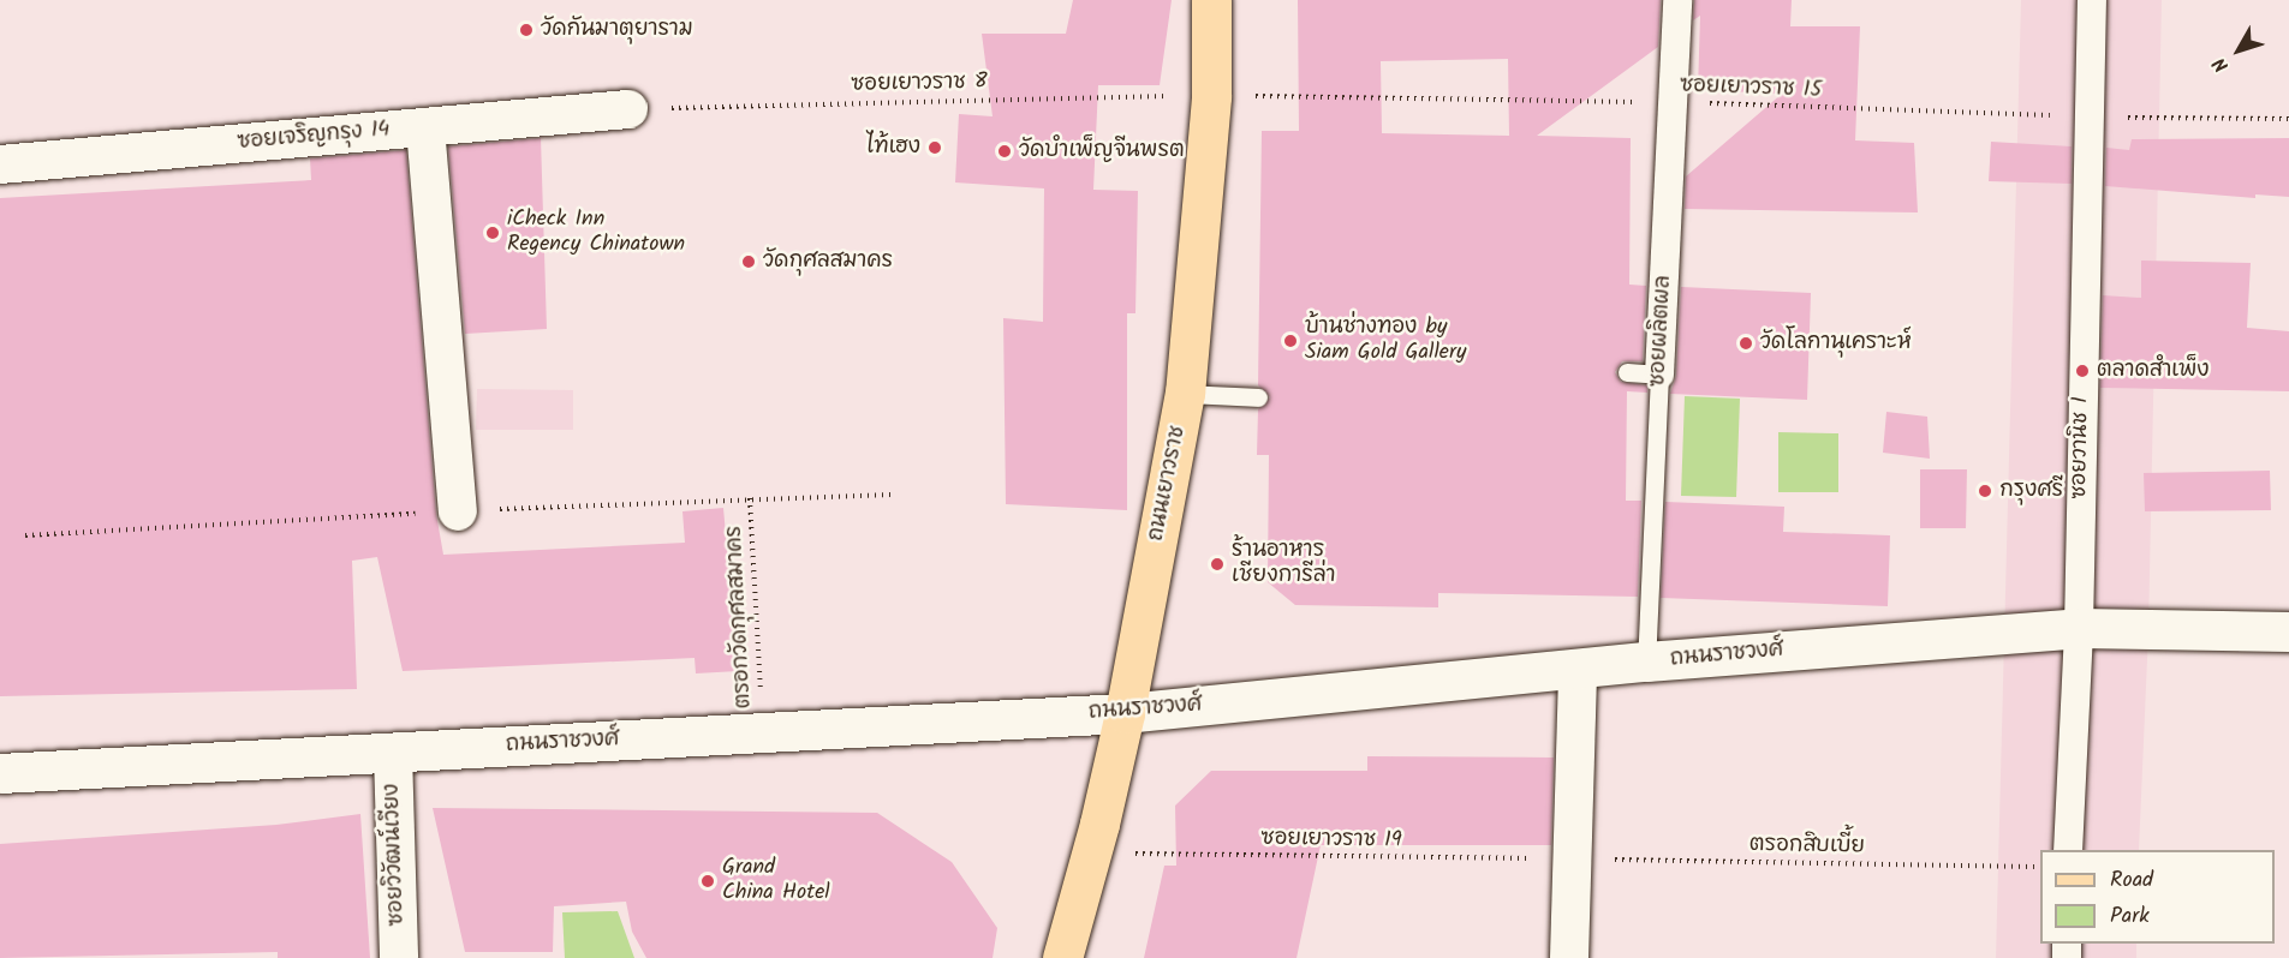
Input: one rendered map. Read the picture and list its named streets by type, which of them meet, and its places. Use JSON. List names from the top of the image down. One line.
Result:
{"streets":{"main road":["ถนนเยาวราช"],"street":["ซอยเจริญกรุง 14","ซอยผลิตผล","ซอยวานิช 1","ถนนราชวงศ์","ซอยวิวัฒน์เวียง"],"path":["ซอยเยาวราช 8","ซอยเยาวราช 15","ตรอกวัดกุศลสมาคร","ซอยเยาวราช 19","ตรอกสิบเบี้ย"]},"crossings":[["ซอยเยาวราช 8","ซอยเยาวราช 15"],["ซอยเยาวราช 8","ซอยเจริญกรุง 14"],["ซอยเยาวราช 8","ถนนเยาวราช"],["ซอยเยาวราช 15","ซอยผลิตผล"],["ซอยเยาวราช 15","ซอยวานิช 1"],["ซอยเยาวราช 15","ถนนเยาวราช"],["ซอยผลิตผล","ถนนราชวงศ์"],["ซอยวานิช 1","ถนนราชวงศ์"],["ถนนเยาวราช","ถนนราชวงศ์"],["ถนนเยาวราช","ซอยเยาวราช 19"],["ตรอกวัดกุศลสมาคร","ถนนราชวงศ์"],["ถนนราชวงศ์","ซอยวิวัฒน์เวียง"],["ซอยเยาวราช 19","ตรอกสิบเบี้ย"]],"places":["วัดกันมาตุยาราม","ไท้เฮง","วัดบำเพ็ญจีนพรต","iCheck Inn Regency Chinatown","วัดกุศลสมาคร","บ้านช่างทอง by Siam Gold Gallery","วัดโลกานุเคราะห์","ตลาดสำเพ็ง","กรุงศรี","ร้านอาหาร เชียงการีล่า","Grand China Hotel"],"legend":["Road","Park"],"north":"bottom left"}
